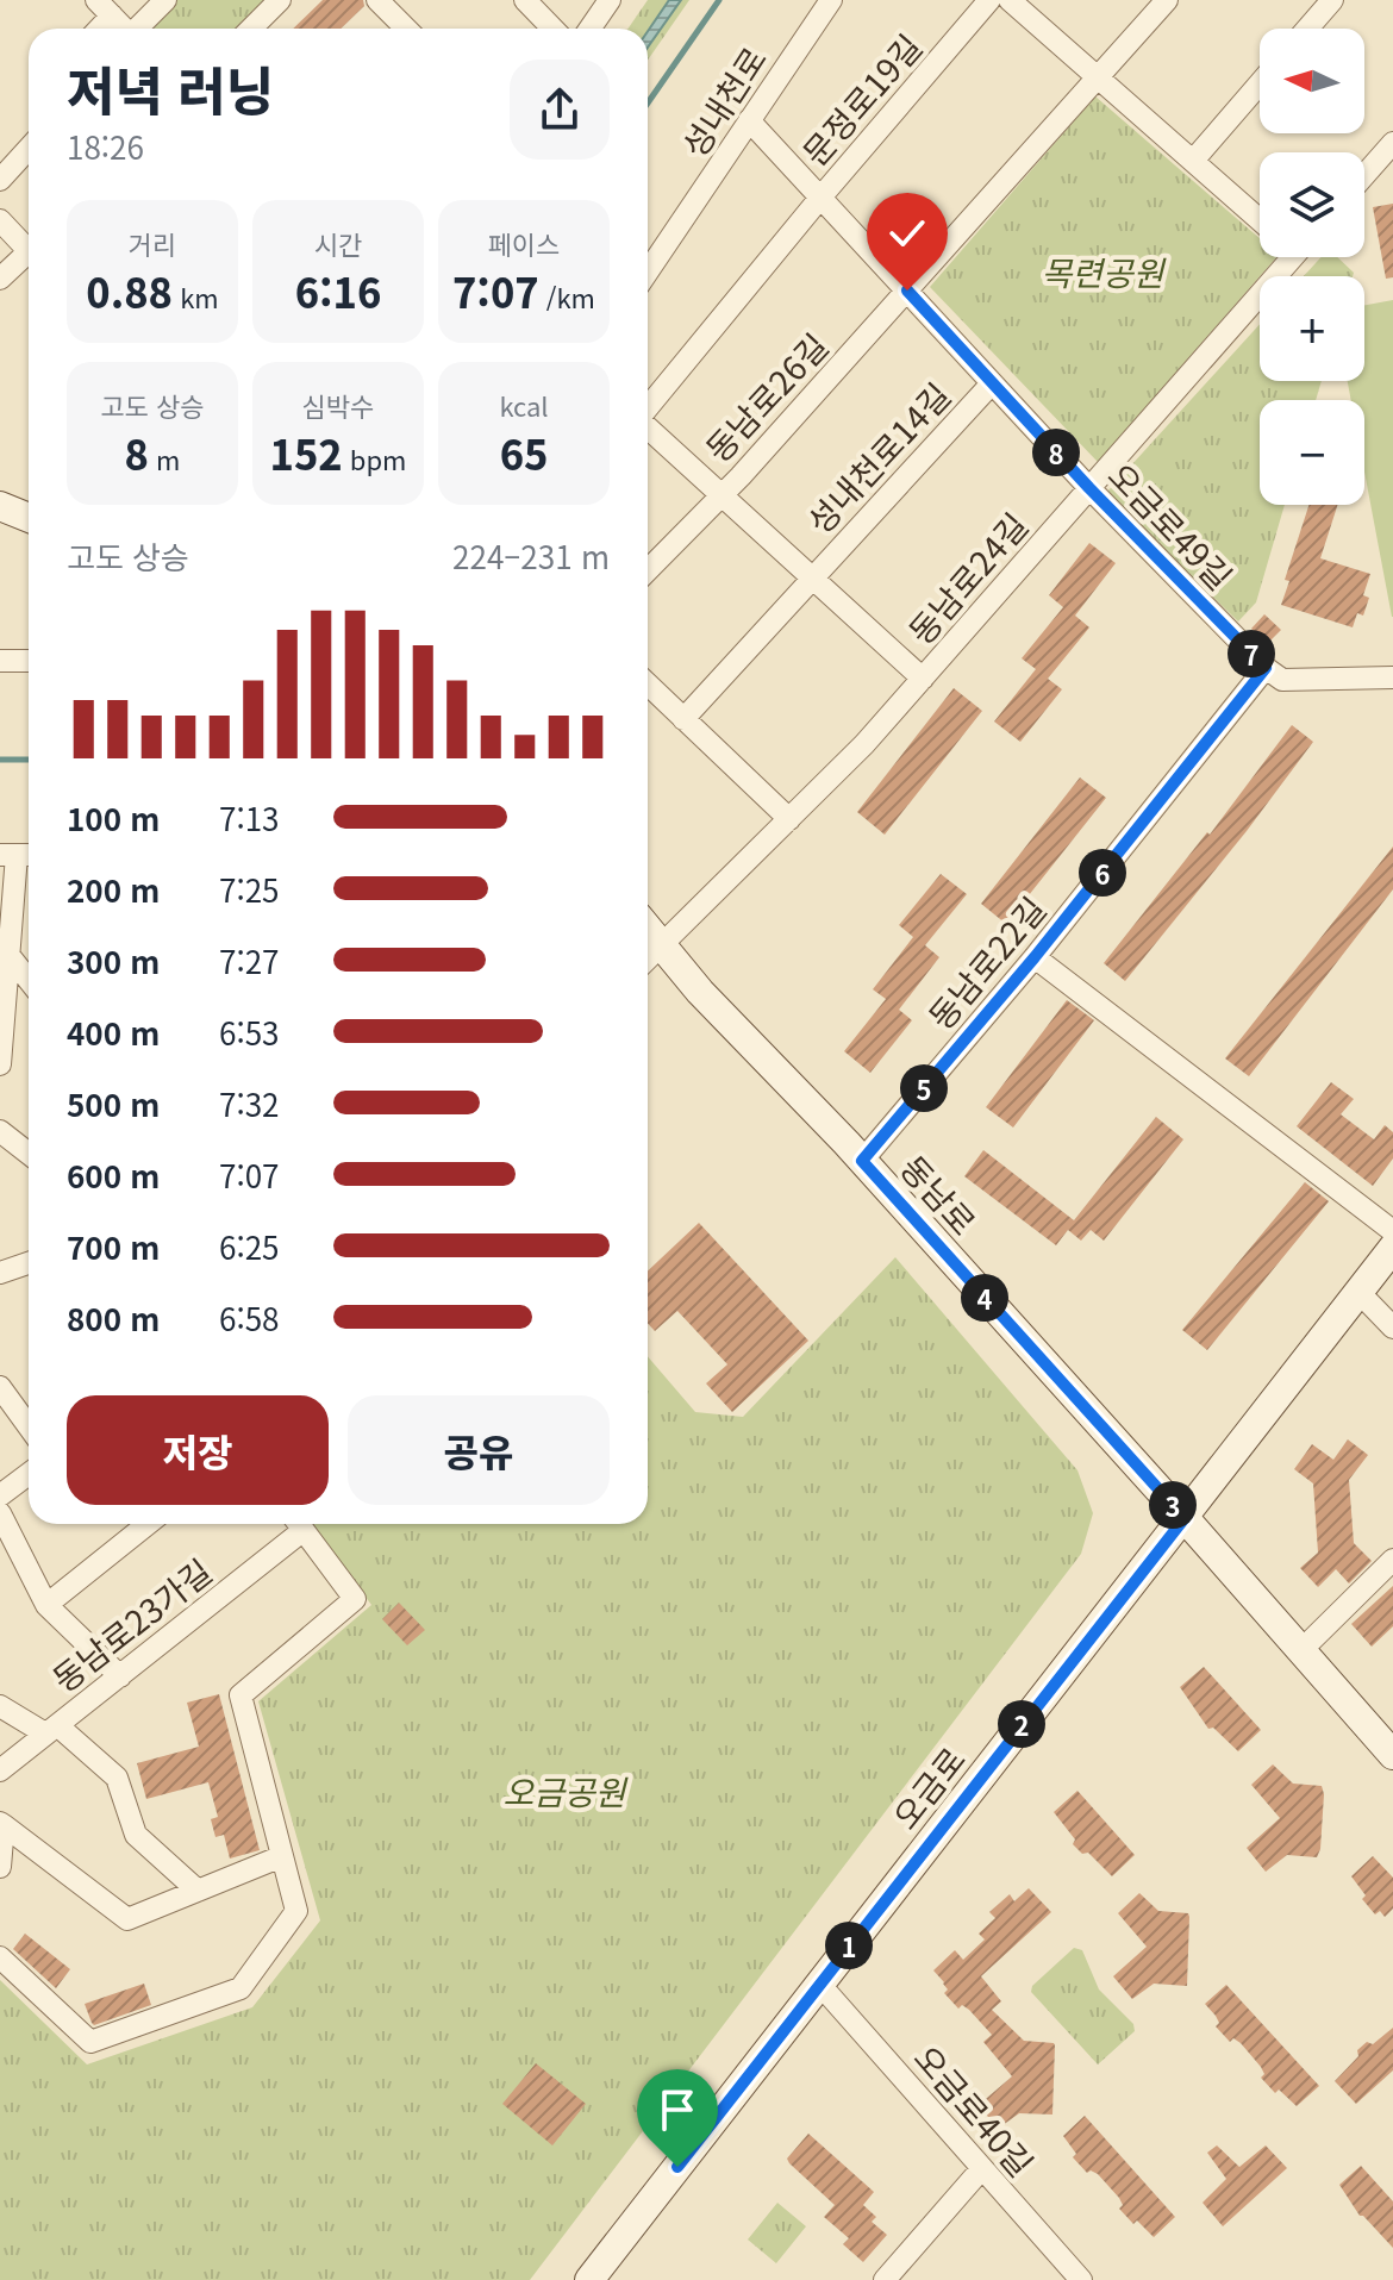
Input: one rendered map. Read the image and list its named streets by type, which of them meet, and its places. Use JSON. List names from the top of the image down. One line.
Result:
{"streets":{"main road":["동남로","오금로"],"street":["문정로19길","성내천로","동남로26길","성내천로14길","오금로49길","동남로24길","동남로22길","동남로23가길","오금로40길"]},"crossings":[["문정로19길","성내천로14길"],["문정로19길","오금로49길"],["성내천로","오금로49길"],["동남로26길","성내천로14길"],["동남로26길","오금로49길"],["성내천로14길","오금로49길"],["성내천로14길","동남로24길"],["오금로49길","동남로24길"],["오금로49길","동남로22길"],["동남로24길","동남로"],["동남로22길","동남로"],["동남로","오금로"],["오금로","오금로40길"]],"parks":["목련공원","오금공원"],"north":"left","page":{"map_buttons":["+","−"],"heading":["저녁 러닝","18:26"],"stats":[["거리","0.88 km"],["시간","6:16"],["페이스","7:07 /km"],["고도 상승","8 m"],["심박수","152 bpm"],["kcal","65"]],"pins":["8","7","6","5","4","3","2","1"],"chart":["고도 상승","224–231 m"],"list":[{"name":"100 m","note":"7:13"},{"name":"200 m","note":"7:25"},{"name":"300 m","note":"7:27"},{"name":"400 m","note":"6:53"},{"name":"500 m","note":"7:32"},{"name":"600 m","note":"7:07"},{"name":"700 m","note":"6:25"},{"name":"800 m","note":"6:58"}],"buttons":["저장","공유"]}}
